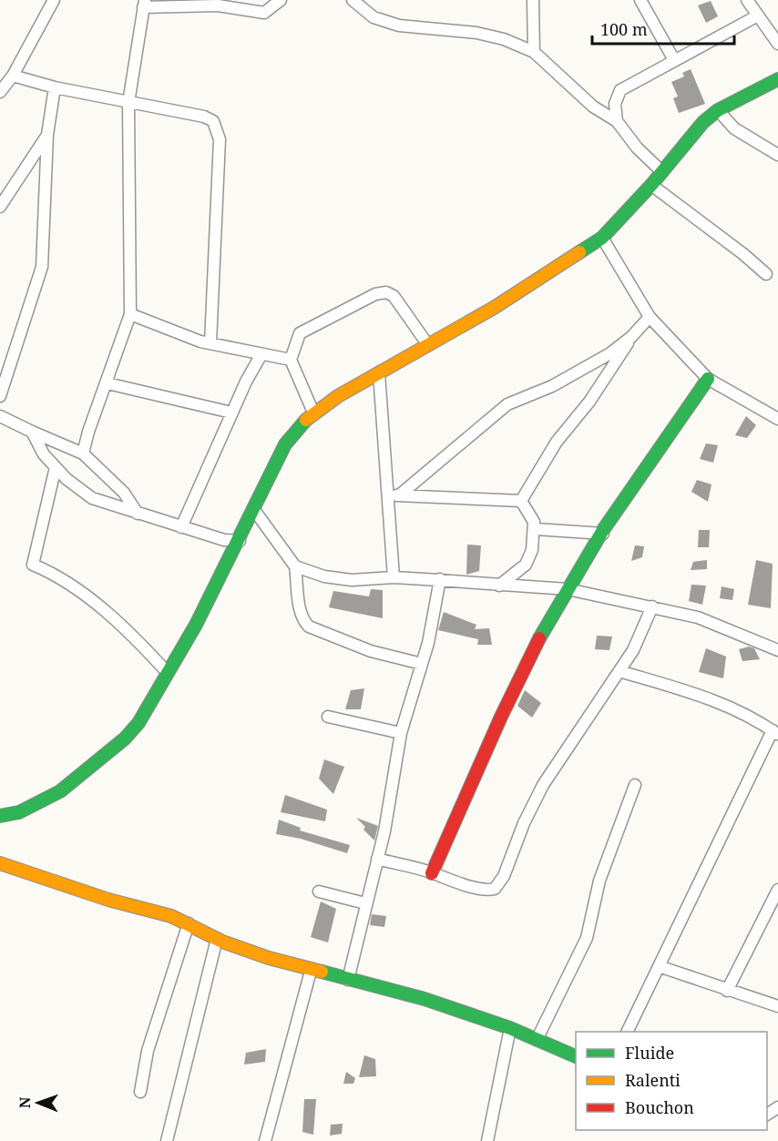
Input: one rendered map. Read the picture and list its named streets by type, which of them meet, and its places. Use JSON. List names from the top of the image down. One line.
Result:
{"legend":["Fluide","Ralenti","Bouchon"],"scale_bar":"100 m","north":"left"}
